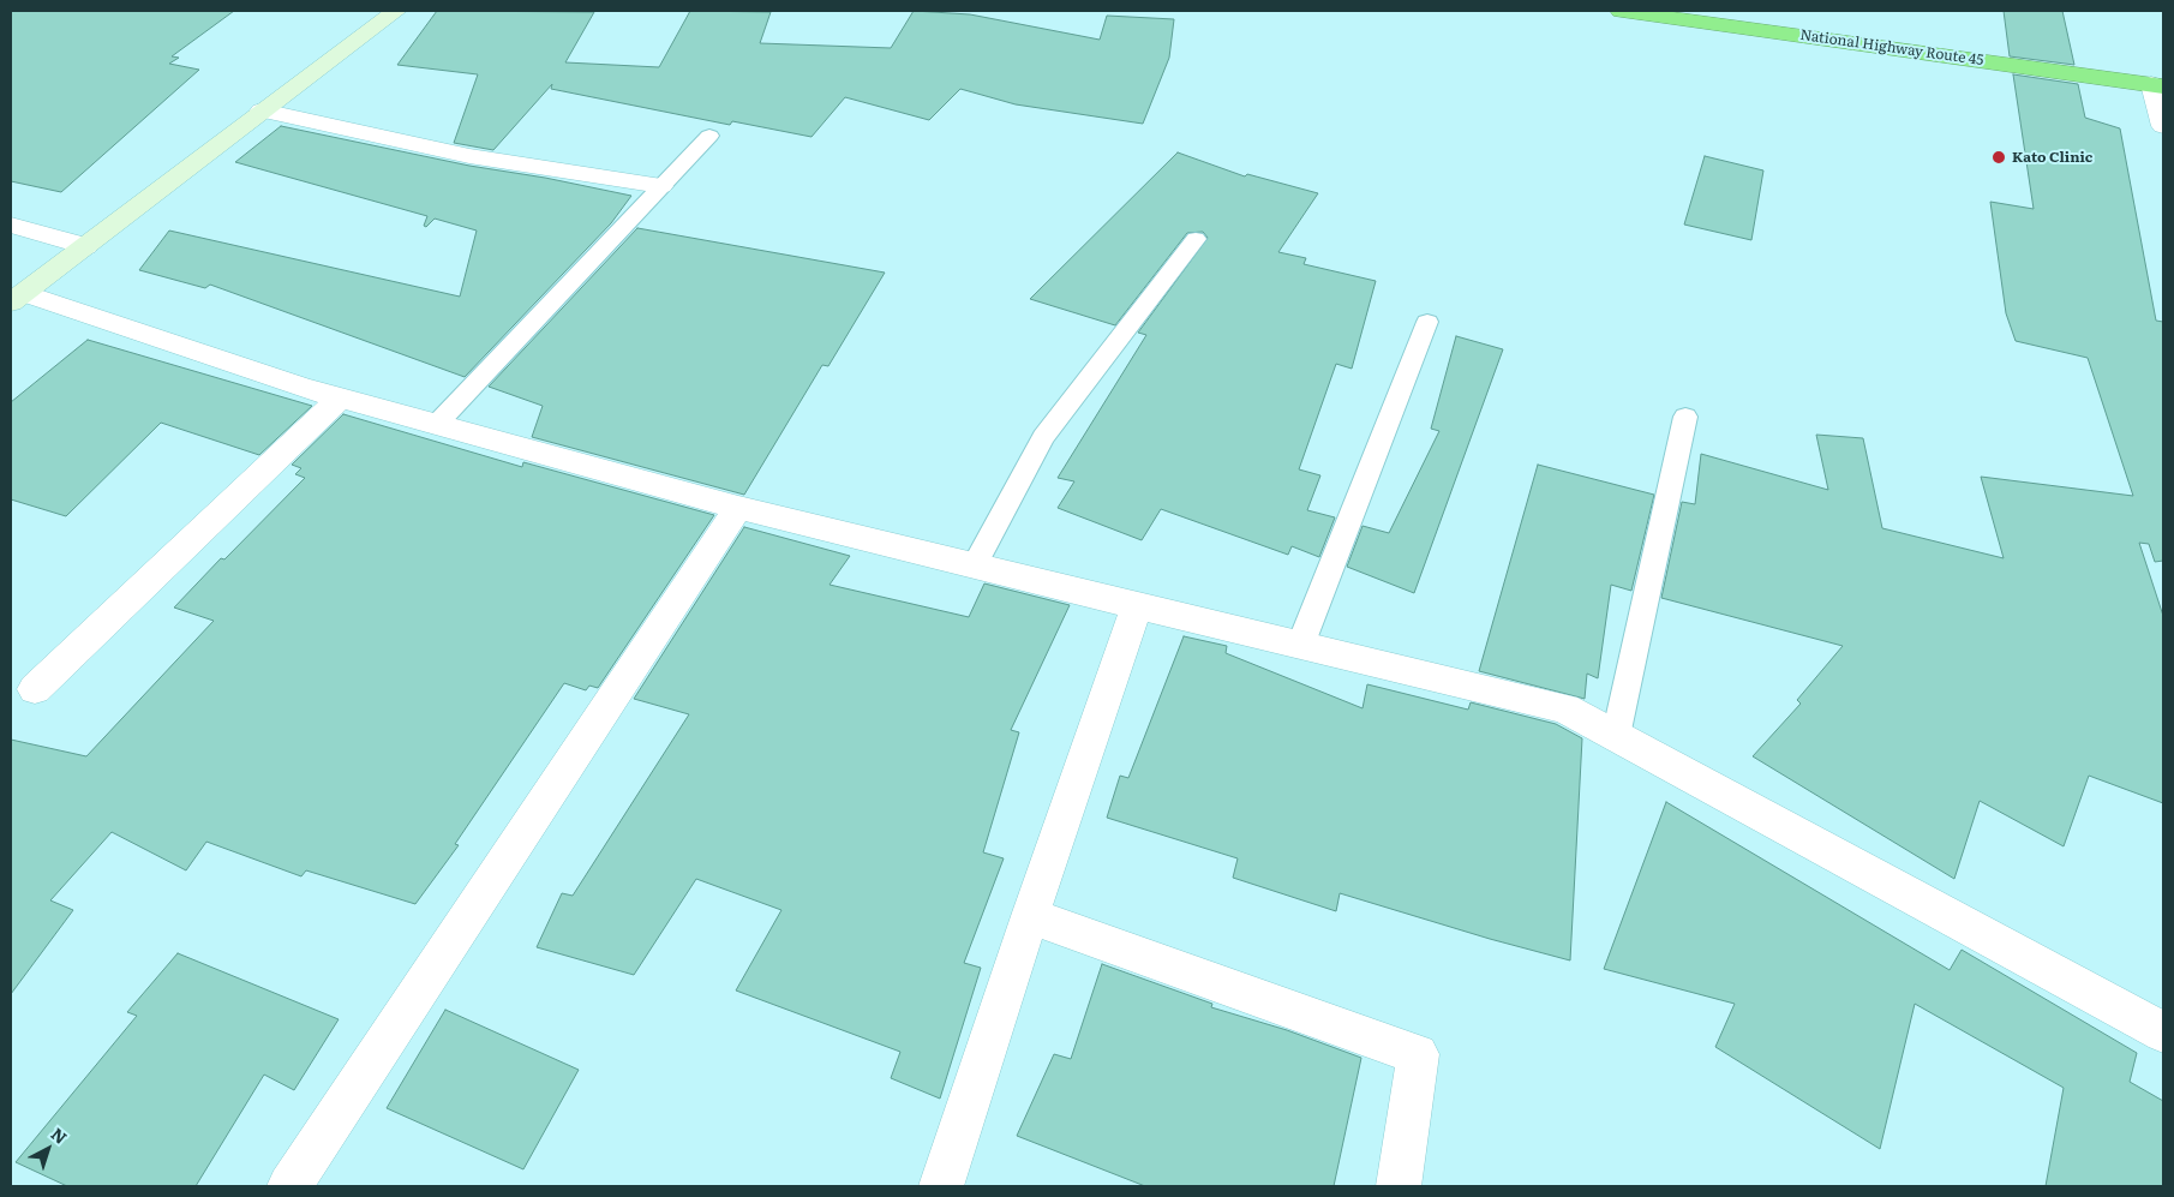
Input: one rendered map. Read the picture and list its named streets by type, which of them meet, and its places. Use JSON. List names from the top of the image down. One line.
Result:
{"streets":{"highway":["National Highway Route 45"]},"places":["Kato Clinic"],"north":"top right"}
